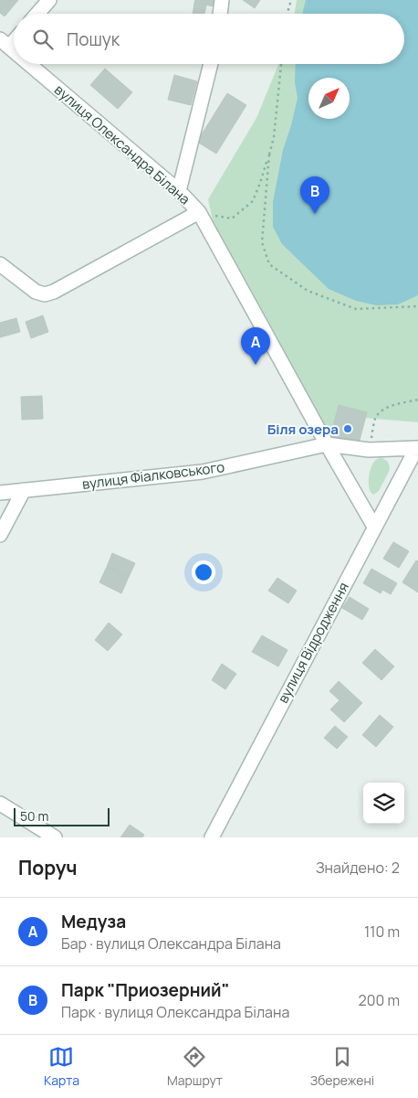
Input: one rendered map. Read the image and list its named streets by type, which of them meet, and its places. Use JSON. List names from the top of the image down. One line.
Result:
{"streets":{"street":["вулиця Олександра Білана","вулиця Фіалковського","вулиця Відродження"]},"crossings":[["вулиця Олександра Білана","вулиця Фіалковського"],["вулиця Олександра Білана","вулиця Відродження"],["вулиця Фіалковського","вулиця Відродження"]],"places":["Біля озера"],"scale_bar":"50 m","north":"top right","page":{"search":"Пошук","pins":["B","A"],"scale":"50 m","heading":["Поруч","Знайдено: 2"],"list":[{"mark":"A","name":"Медуза","note":"Бар · вулиця Олександра Білана","value":"110 m"},{"mark":"B","name":"Парк \"Приозерний\"","note":"Парк · вулиця Олександра Білана","value":"200 m"}],"nav":["Карта","Маршрут","Збережені"]}}
